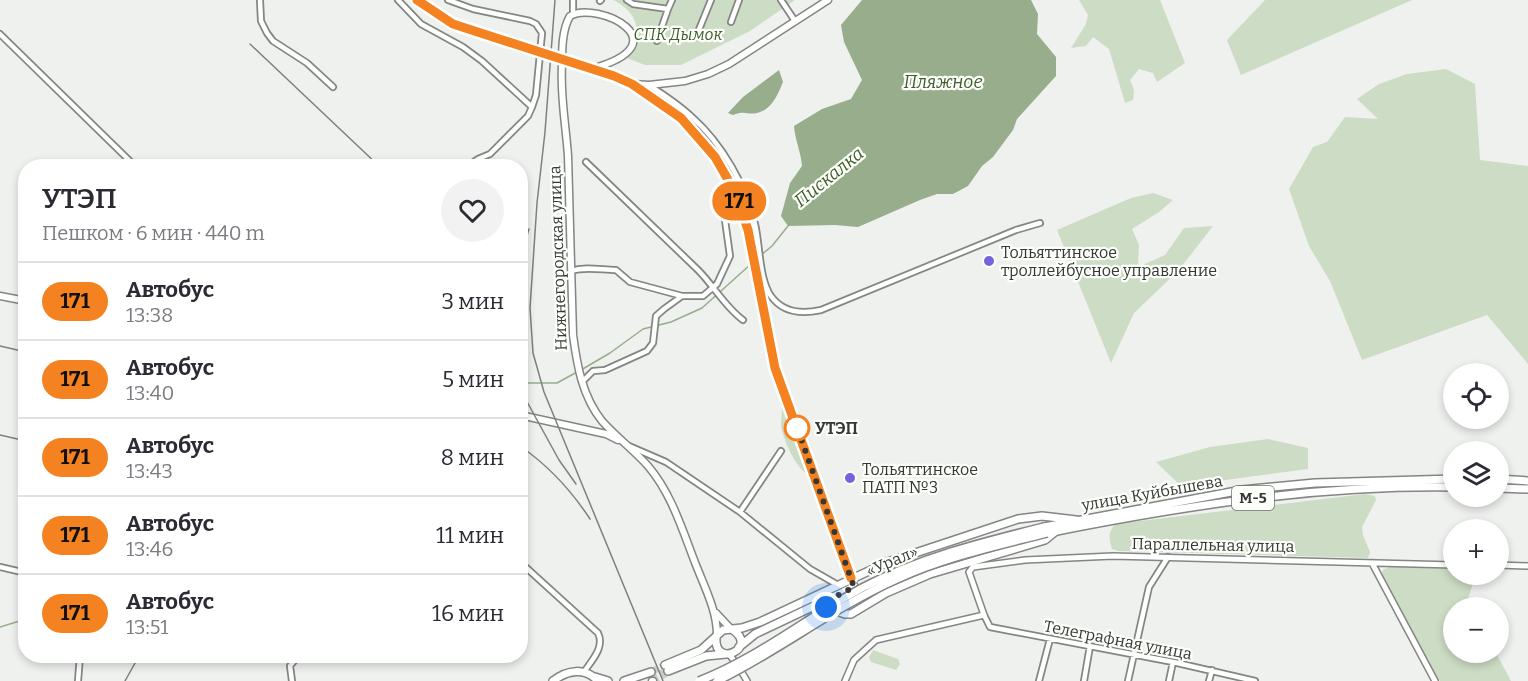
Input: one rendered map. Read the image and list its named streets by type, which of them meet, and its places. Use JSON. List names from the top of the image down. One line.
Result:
{"streets":{"main road":["Нижнегородская улица","улица Куйбышева","М-5","«Урал»"],"street":["Параллельная улица","Телеграфная улица"]},"crossings":[["Нижнегородская улица","улица Куйбышева"],["улица Куйбышева","М-5"],["улица Куйбышева","«Урал»"],["М-5","«Урал»"],["Параллельная улица","Телеграфная улица"]],"water":["Пляжное","Пискалка"],"parks":["СПК Дымок"],"places":["Тольяттинское троллейбусное управление","УТЭП","Тольяттинское ПАТП №3"],"lines":["bus line 171"],"page":{"on_map":"171","heading":["УТЭП","Пешком · 6 мин · 440 m"],"list":[{"mark":"171","name":"Автобус","note":"13:38","value":"3 мин"},{"mark":"171","name":"Автобус","note":"13:40","value":"5 мин"},{"mark":"171","name":"Автобус","note":"13:43","value":"8 мин"},{"mark":"171","name":"Автобус","note":"13:46","value":"11 мин"},{"mark":"171","name":"Автобус","note":"13:51","value":"16 мин"}],"map_buttons":["+","−"]}}
